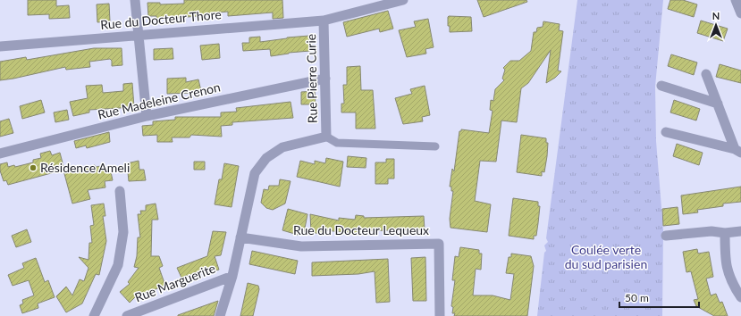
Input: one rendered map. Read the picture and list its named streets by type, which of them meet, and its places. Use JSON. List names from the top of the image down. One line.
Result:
{"streets":{"street":["Rue du Docteur Thore","Rue Pierre Curie","Rue Madeleine Crenon","Rue du Docteur Lequeux","Rue Marguerite"]},"crossings":[["Rue du Docteur Thore","Rue Pierre Curie"],["Rue Pierre Curie","Rue Madeleine Crenon"],["Rue Pierre Curie","Rue du Docteur Lequeux"],["Rue Pierre Curie","Rue Marguerite"]],"parks":["Coulée verte du sud parisien"],"places":["Résidence Ameli"],"scale_bar":"50 m","north":"top"}
